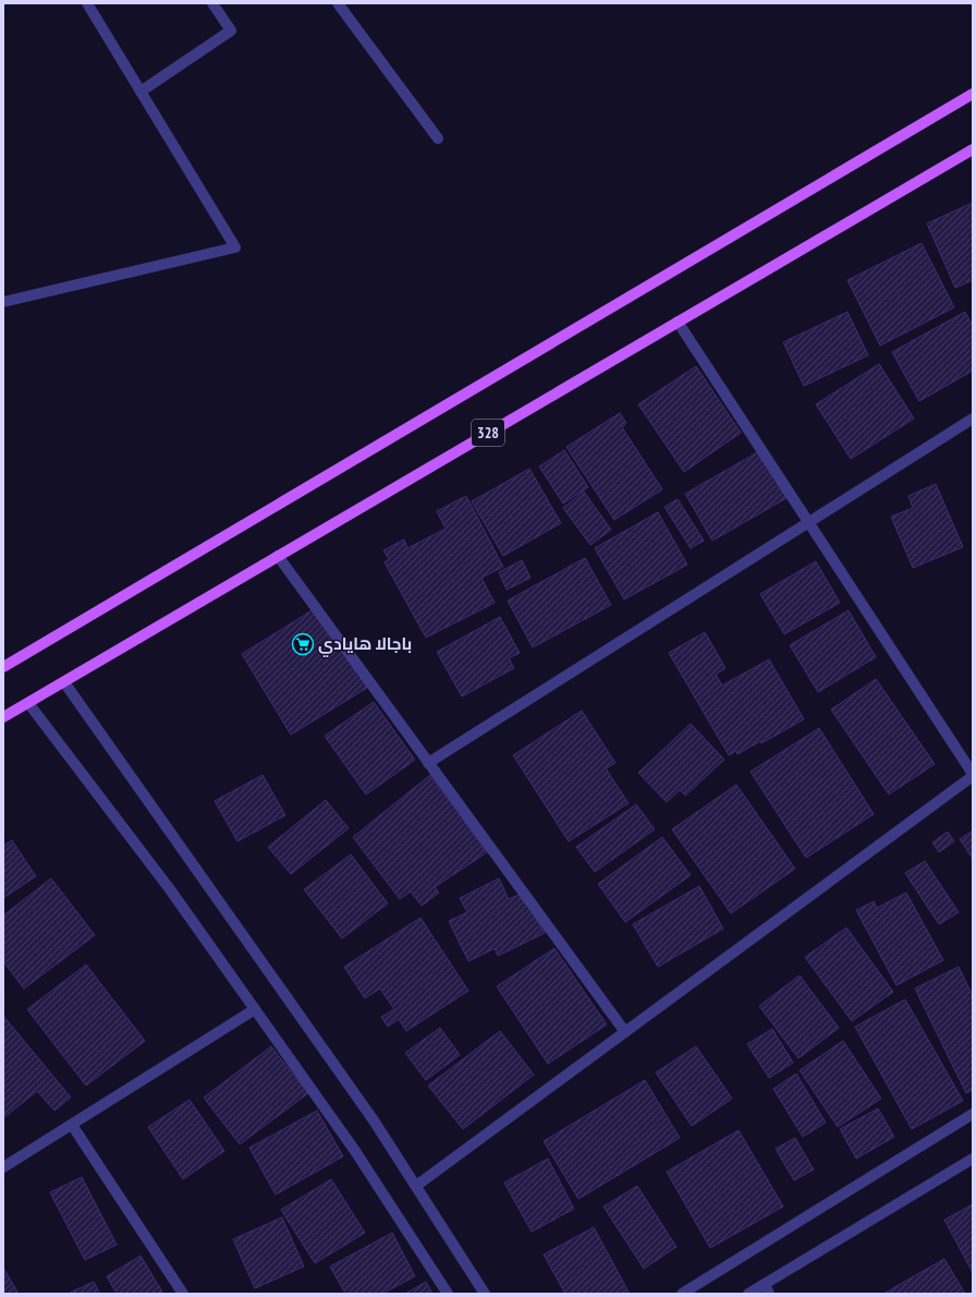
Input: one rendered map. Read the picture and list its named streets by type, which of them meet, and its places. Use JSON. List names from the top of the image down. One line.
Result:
{"streets":{"main road":["328"]},"places":{"supermarket":["باجالا هايادي"]}}
